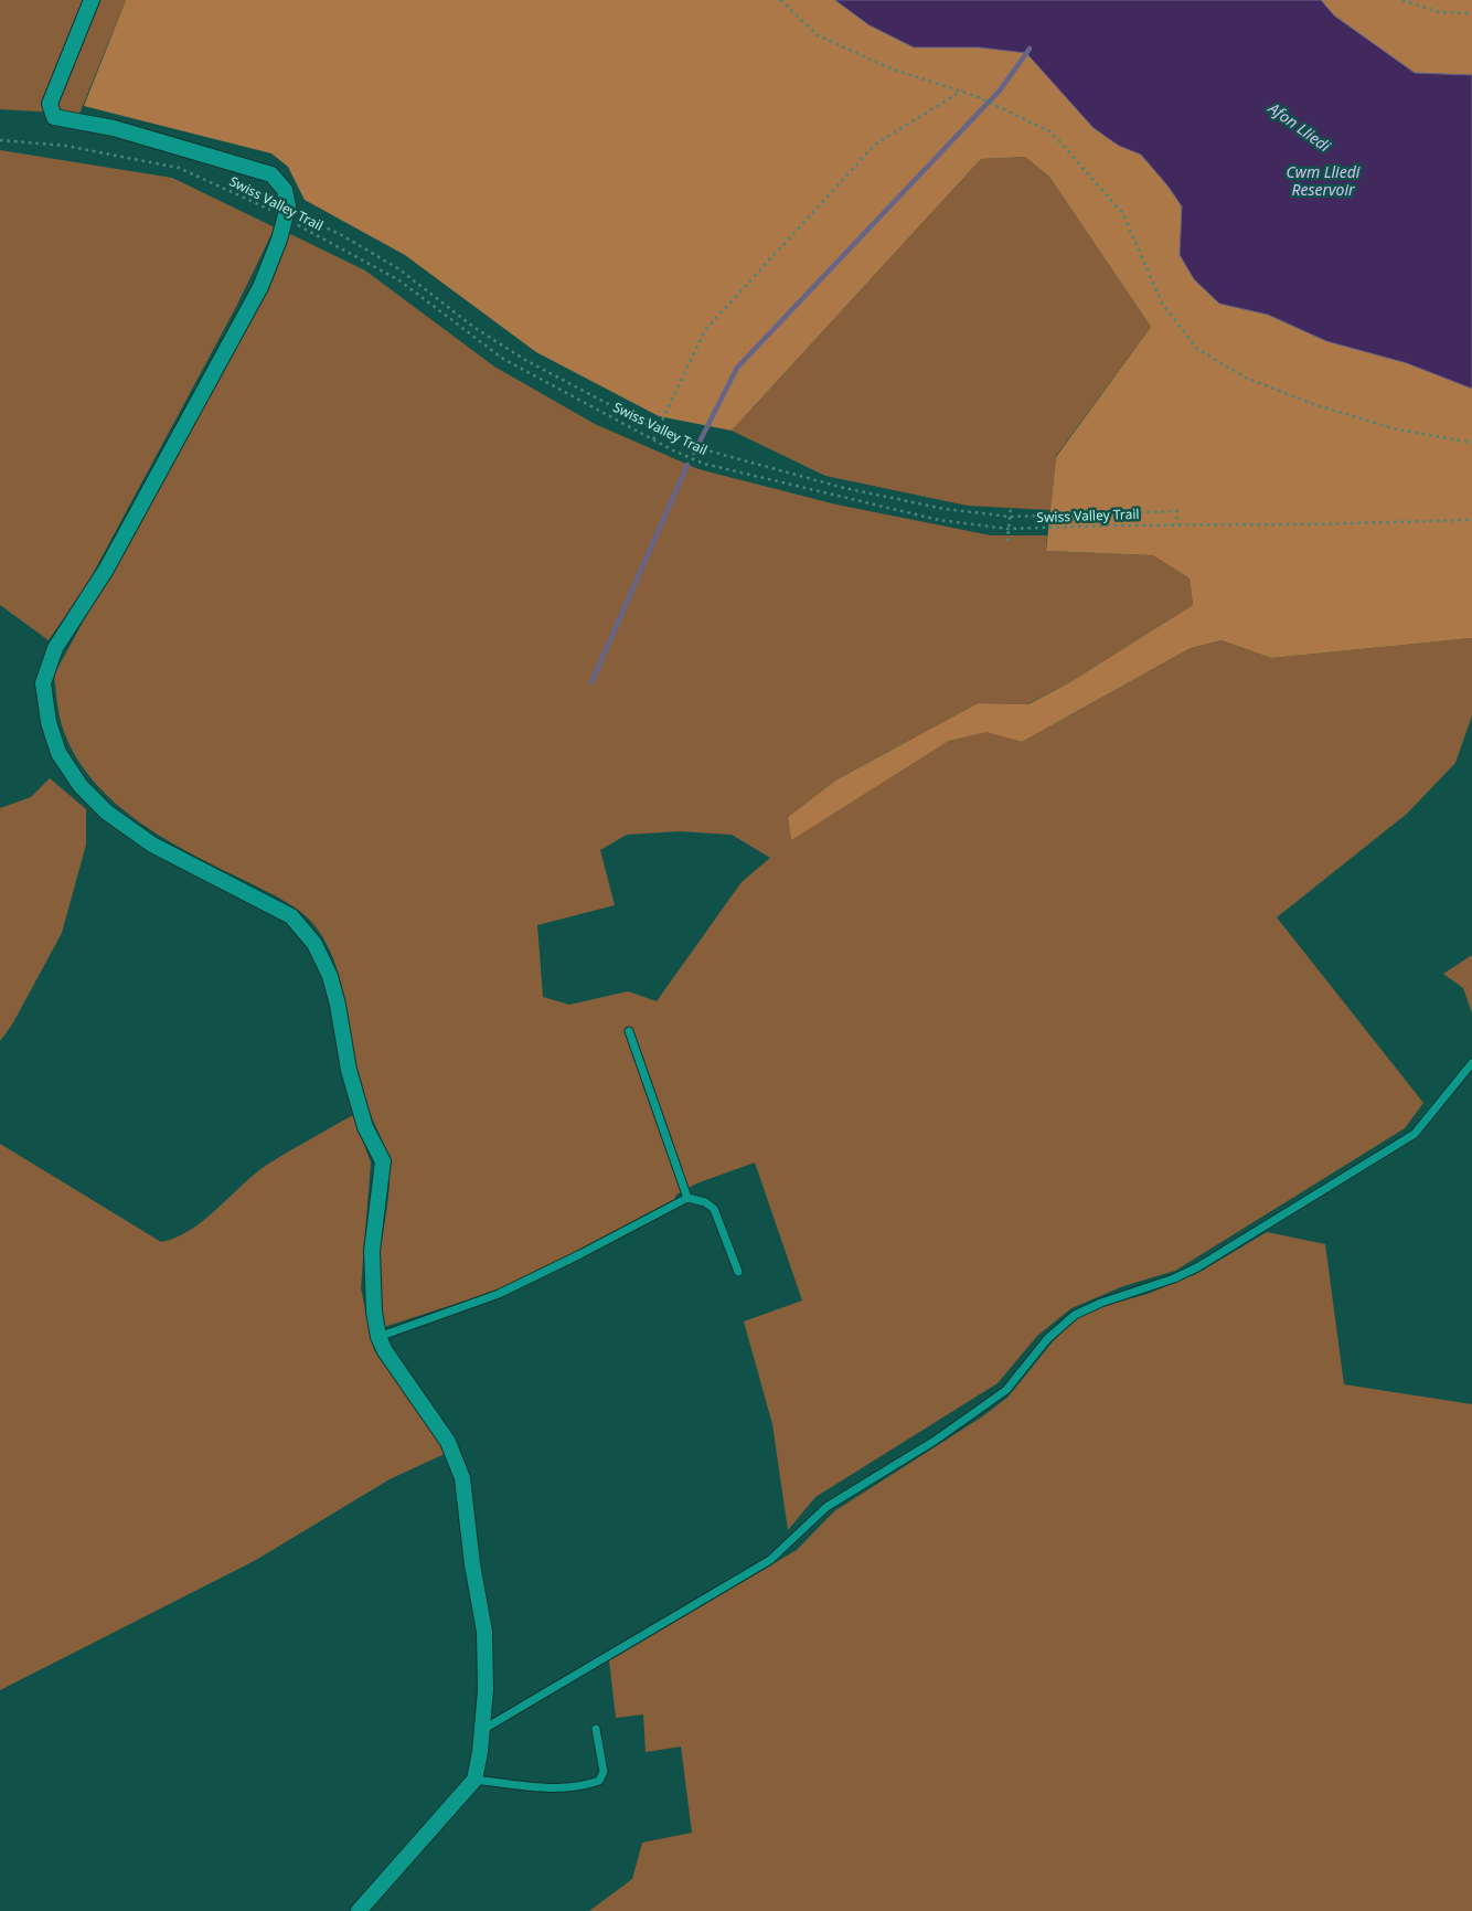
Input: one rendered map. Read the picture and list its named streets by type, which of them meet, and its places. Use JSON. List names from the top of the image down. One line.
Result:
{"streets":{"path":["Swiss Valley Trail"]},"water":["Afon Lliedi","Cwm Lliedi Reservoir"]}
